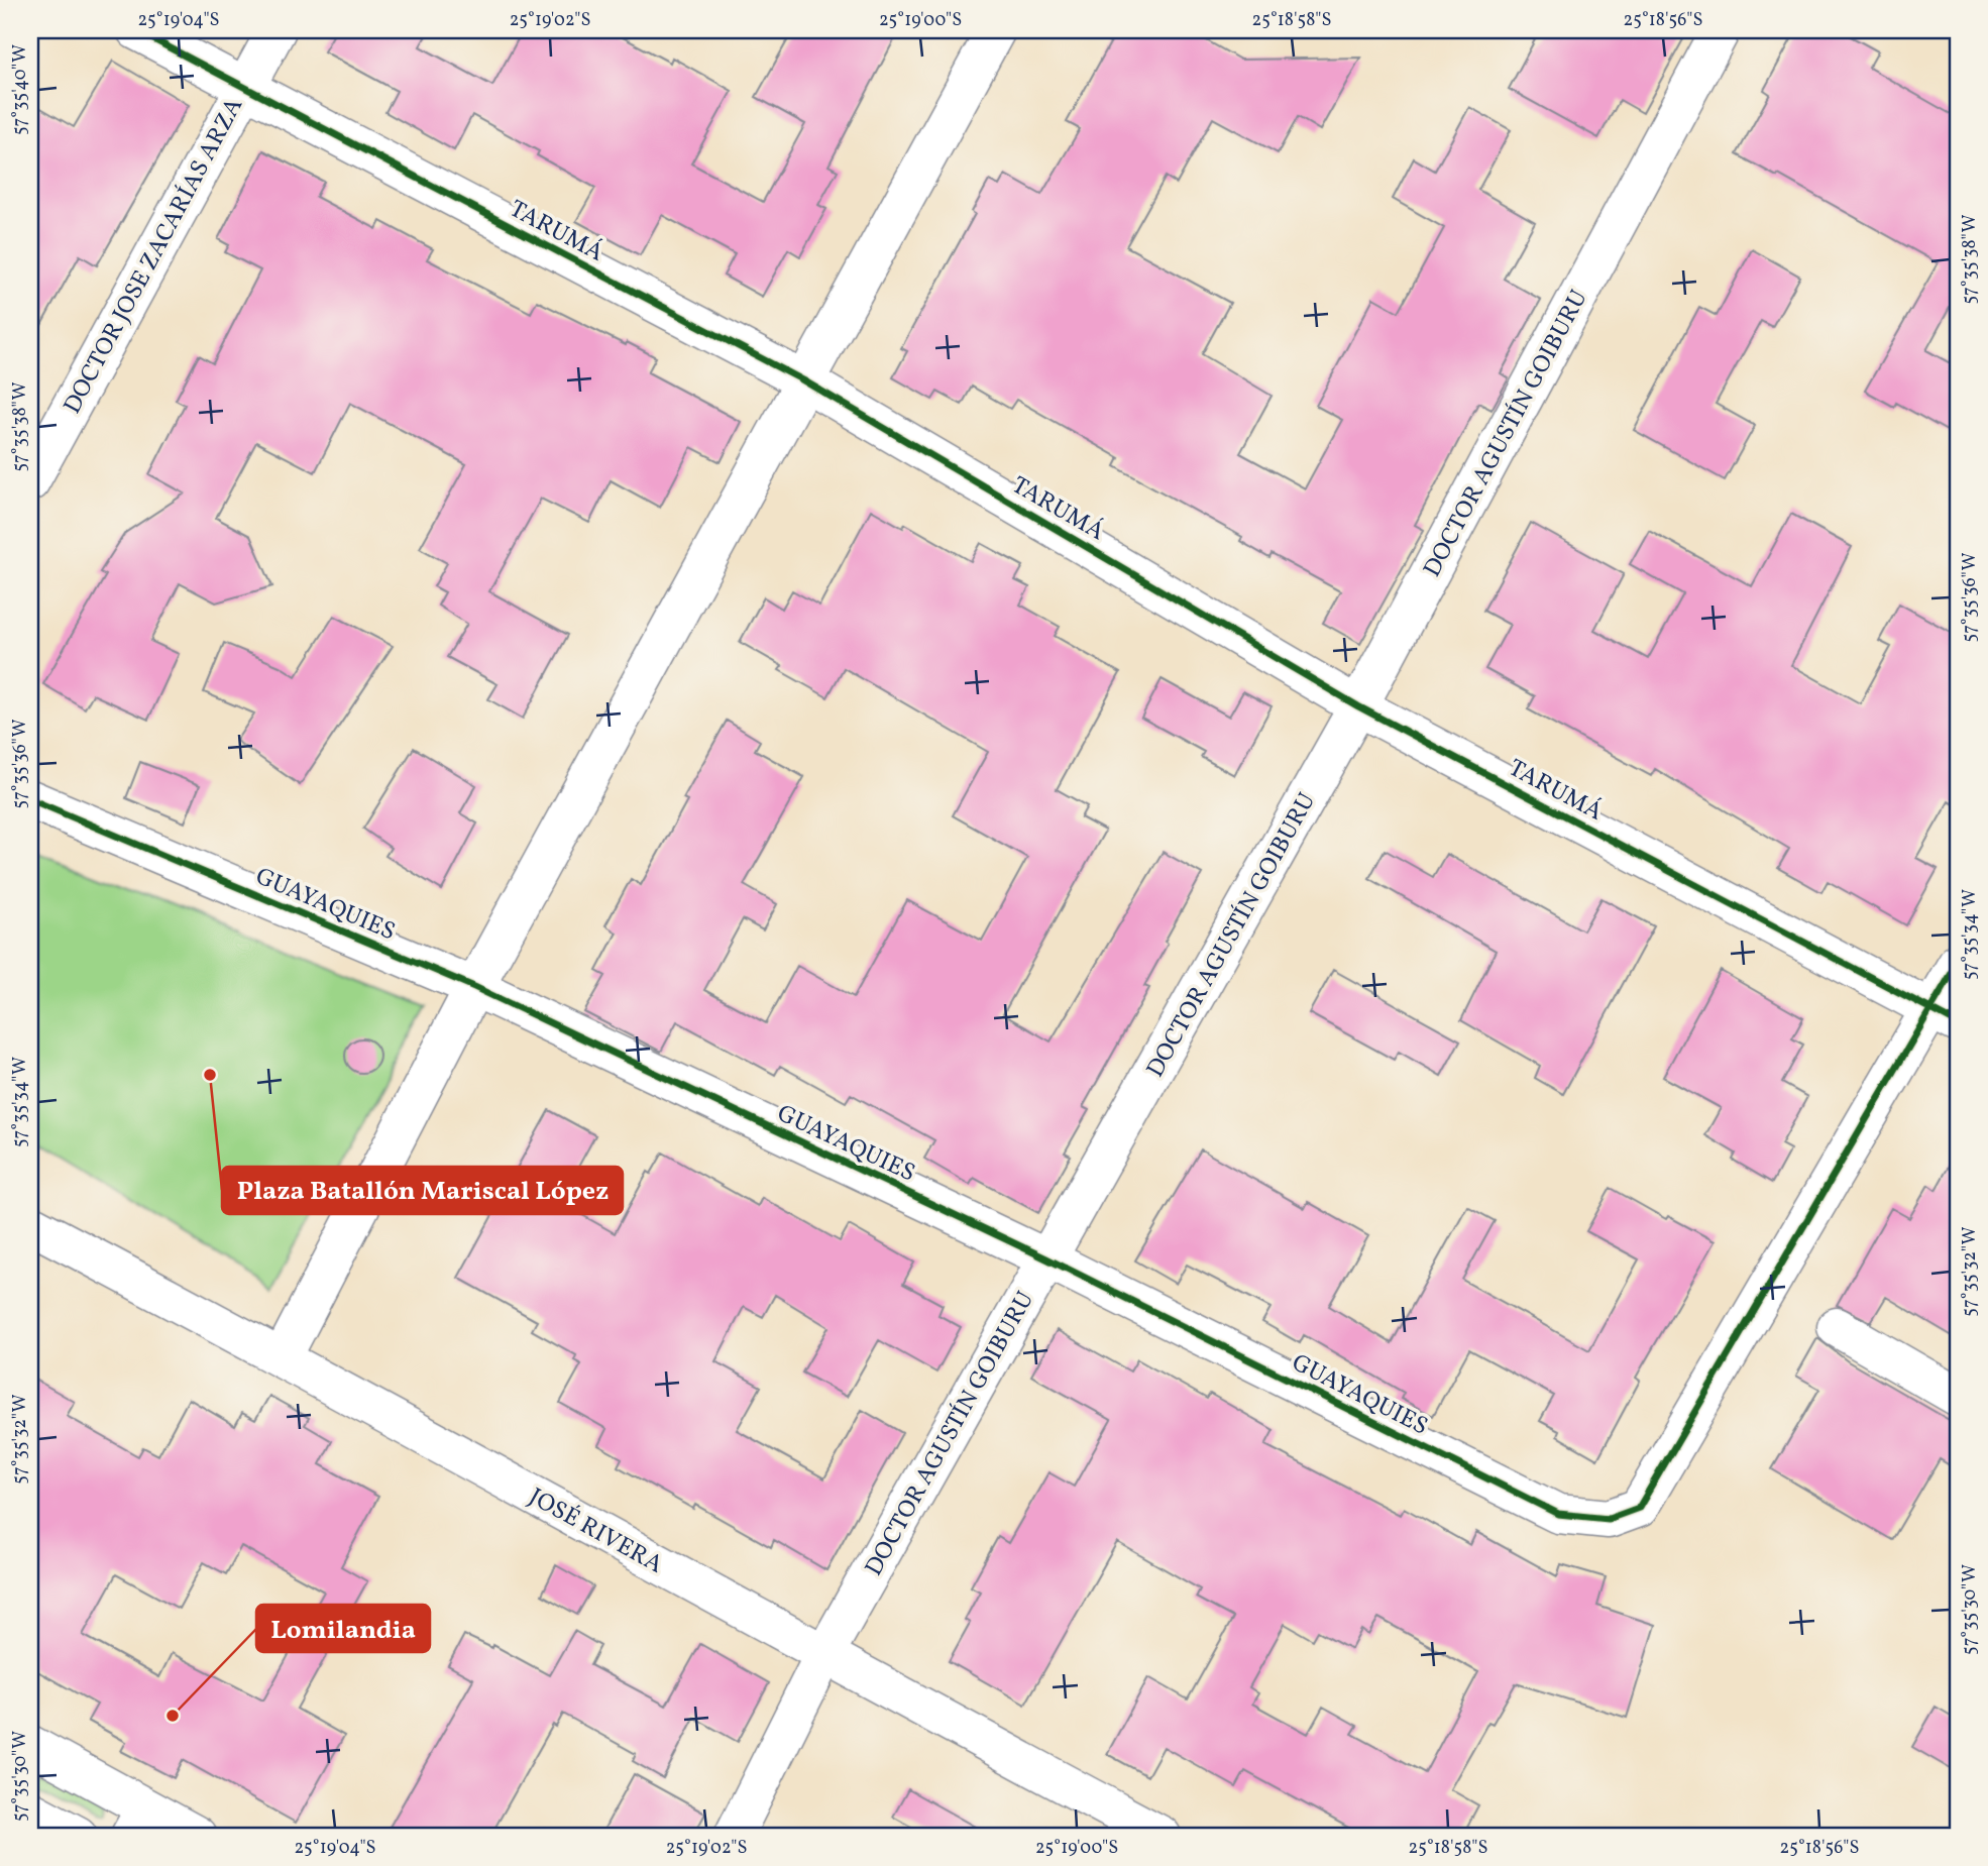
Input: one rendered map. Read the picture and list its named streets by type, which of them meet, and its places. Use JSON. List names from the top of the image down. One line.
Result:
{"streets":{"main road":["TARUMÁ","DOCTOR JOSE ZACARÍAS ARZA","DOCTOR AGUSTÍN GOIBURU","GUAYAQUIES","JOSÉ RIVERA"]},"crossings":[["TARUMÁ","DOCTOR JOSE ZACARÍAS ARZA"],["TARUMÁ","DOCTOR AGUSTÍN GOIBURU"],["TARUMÁ","GUAYAQUIES"],["DOCTOR AGUSTÍN GOIBURU","GUAYAQUIES"],["DOCTOR AGUSTÍN GOIBURU","JOSÉ RIVERA"]],"places":["Plaza Batallón Mariscal López","Lomilandia"],"coordinates":["25°19'04\"S","25°19'02\"S","25°19'00\"S","25°18'58\"S","25°18'56\"S","57°35'40\"W","57°35'38\"W","57°35'36\"W","57°35'34\"W","57°35'32\"W","57°35'30\"W"]}
